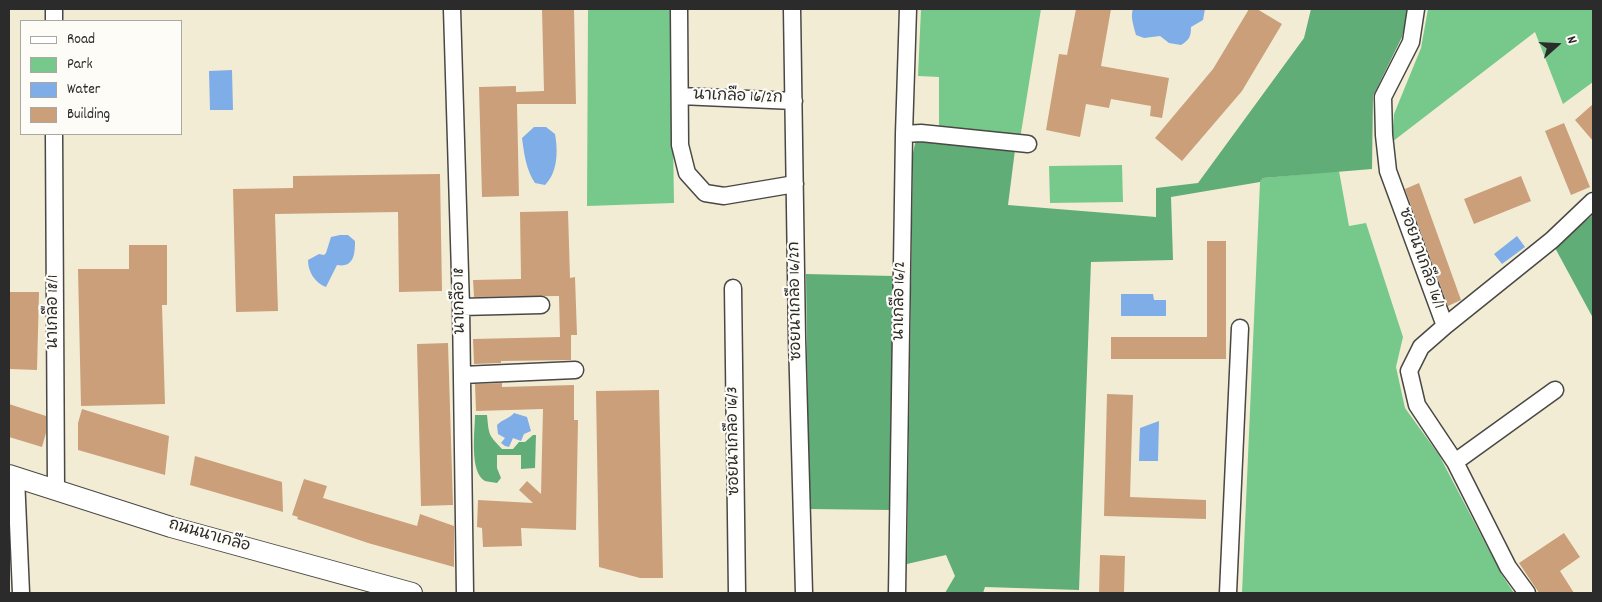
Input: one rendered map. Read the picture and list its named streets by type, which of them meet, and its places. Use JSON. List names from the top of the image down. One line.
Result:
{"streets":{"street":["นาเกลือ 16/2ก","ซอยนาเกลือ 16/1","นาเกลือ 18","ซอยนาเกลือ 16/2ก","นาเกลือ 16/2","นาเกลือ 18/1","ซอยนาเกลือ 16/3","ถนนนาเกลือ"]},"crossings":[["นาเกลือ 16/2ก","ซอยนาเกลือ 16/2ก"],["นาเกลือ 18/1","ถนนนาเกลือ"]],"legend":["Road","Park","Water","Building"],"north":"right"}
